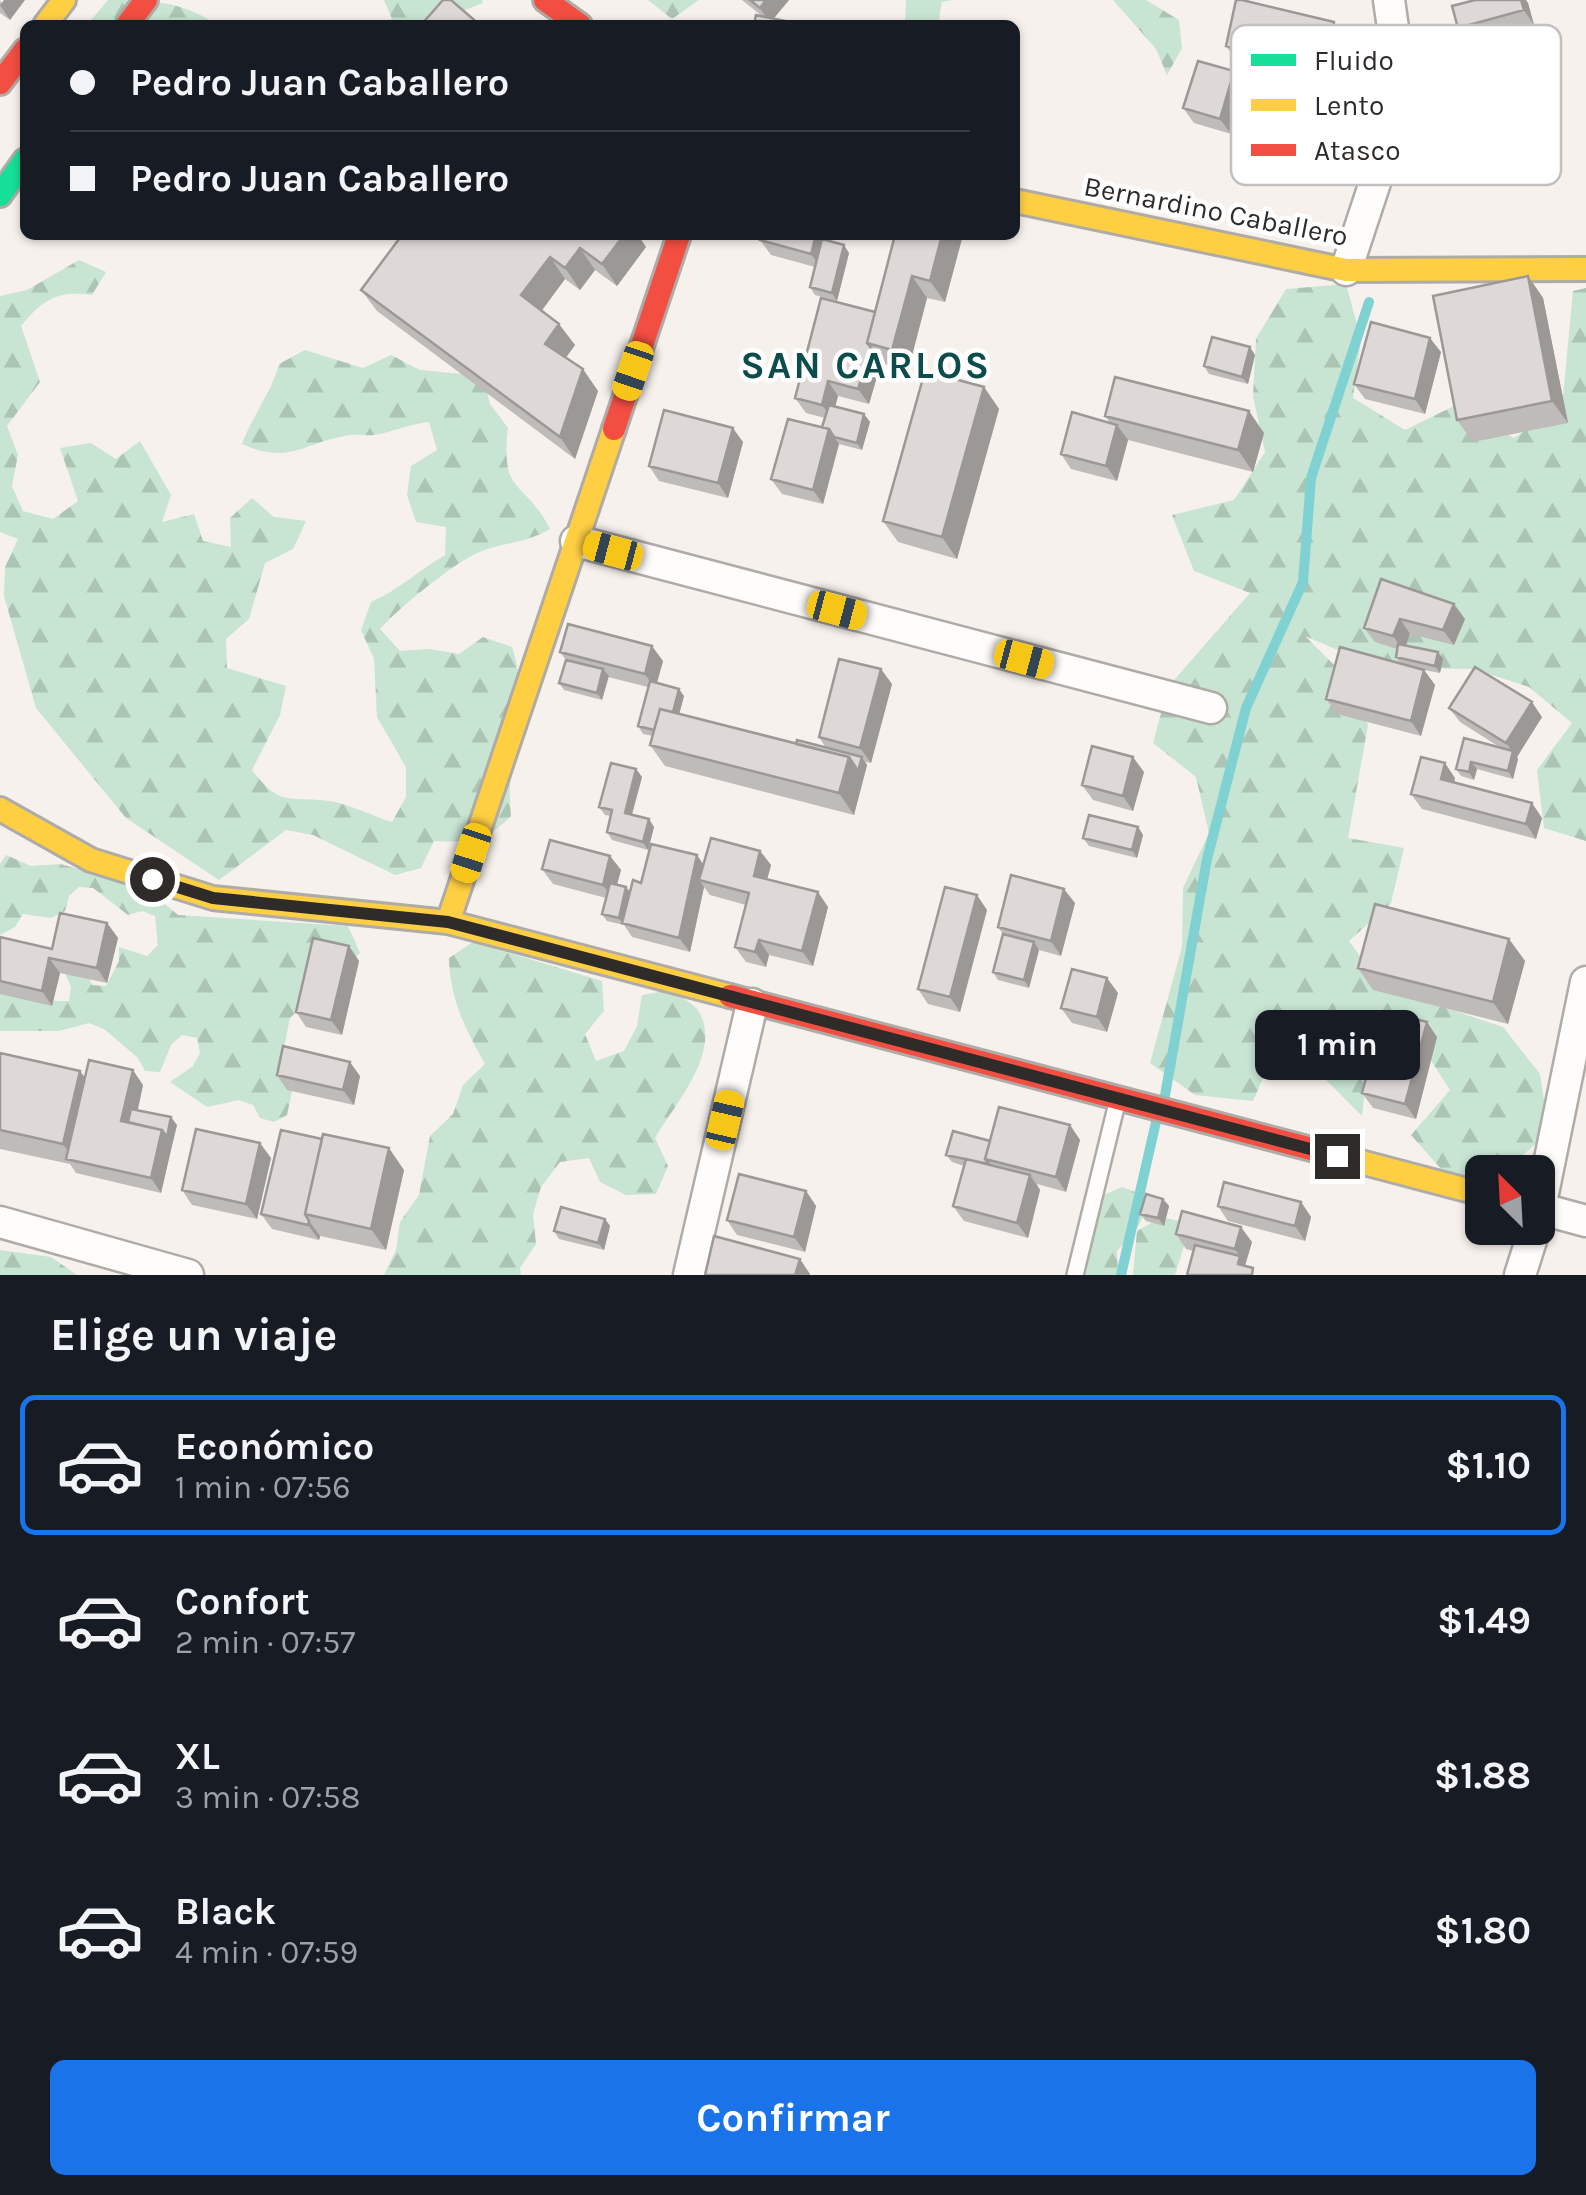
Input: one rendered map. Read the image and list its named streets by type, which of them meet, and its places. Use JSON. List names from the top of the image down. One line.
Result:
{"streets":{"street":["Bernardino Caballero"]},"districts":["SAN CARLOS"],"legend":["Fluido","Lento","Atasco"],"north":"top left","page":{"banner":["Pedro Juan Caballero","Pedro Juan Caballero"],"bubble":"1 min","heading":"Elige un viaje","list":[{"name":"Económico","note":"1 min · 07:56","value":"$1.10"},{"name":"Confort","note":"2 min · 07:57","value":"$1.49"},{"name":"XL","note":"3 min · 07:58","value":"$1.88"},{"name":"Black","note":"4 min · 07:59","value":"$1.80"}],"buttons":"Confirmar"}}
